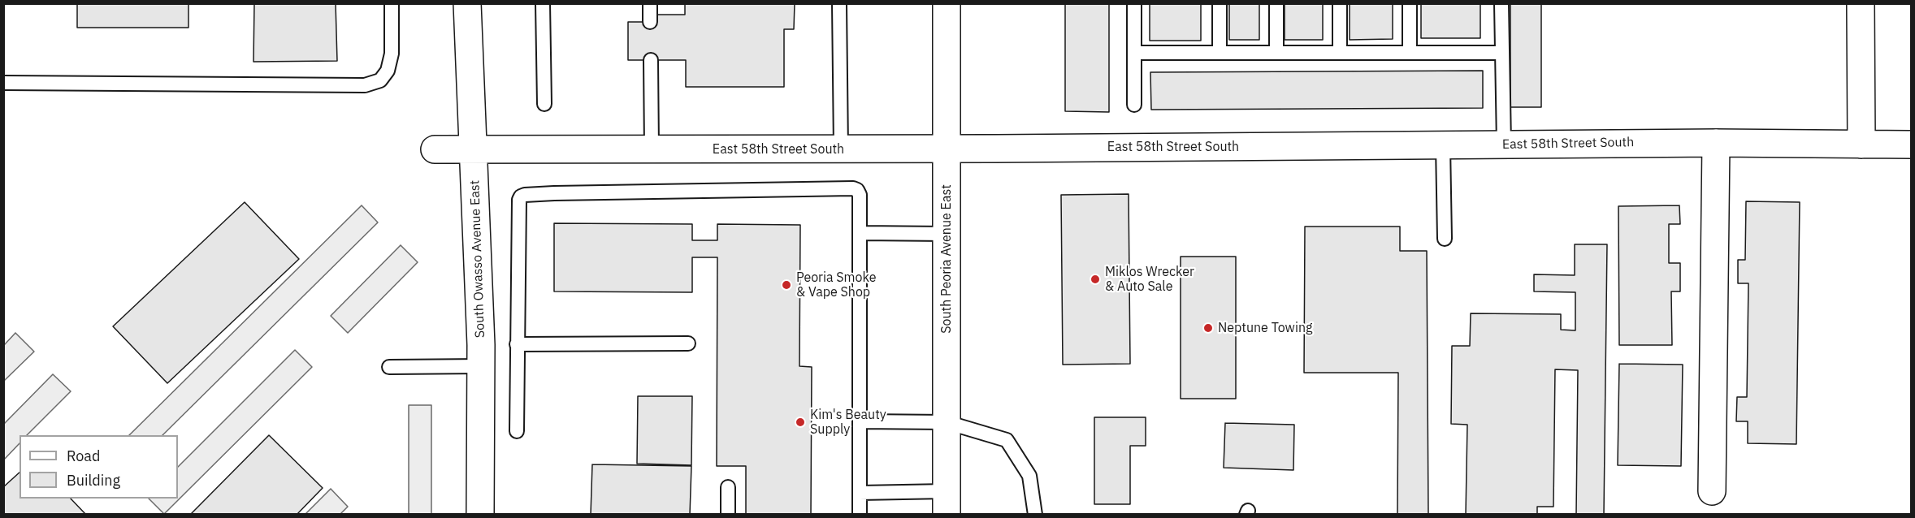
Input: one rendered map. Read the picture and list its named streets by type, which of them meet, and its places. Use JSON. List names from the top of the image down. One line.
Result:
{"streets":{"street":["East 58th Street South","South Owasso Avenue East","South Peoria Avenue East"]},"crossings":[["East 58th Street South","South Owasso Avenue East"],["East 58th Street South","South Peoria Avenue East"]],"places":["Miklos Wrecker & Auto Sale","Peoria Smoke & Vape Shop","Neptune Towing","Kim's Beauty Supply"],"legend":["Road","Building"]}
